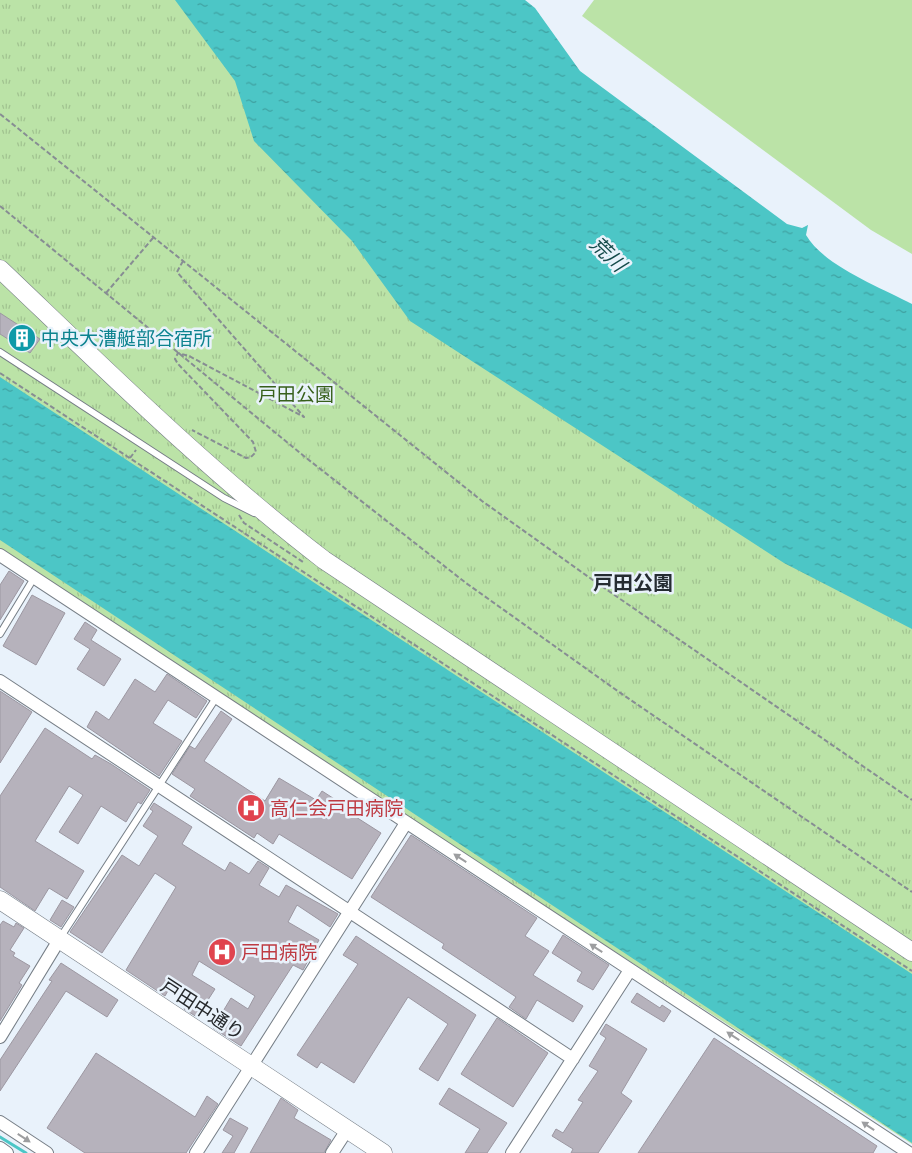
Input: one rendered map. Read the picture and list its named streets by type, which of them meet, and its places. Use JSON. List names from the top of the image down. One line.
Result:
{"streets":{"street":["戸田中通り"]},"districts":["戸田公園"],"water":["荒川"],"parks":["戸田公園"],"places":{"building":["中央大漕艇部合宿所"],"hospital":["高仁会戸田病院","戸田病院"]}}
